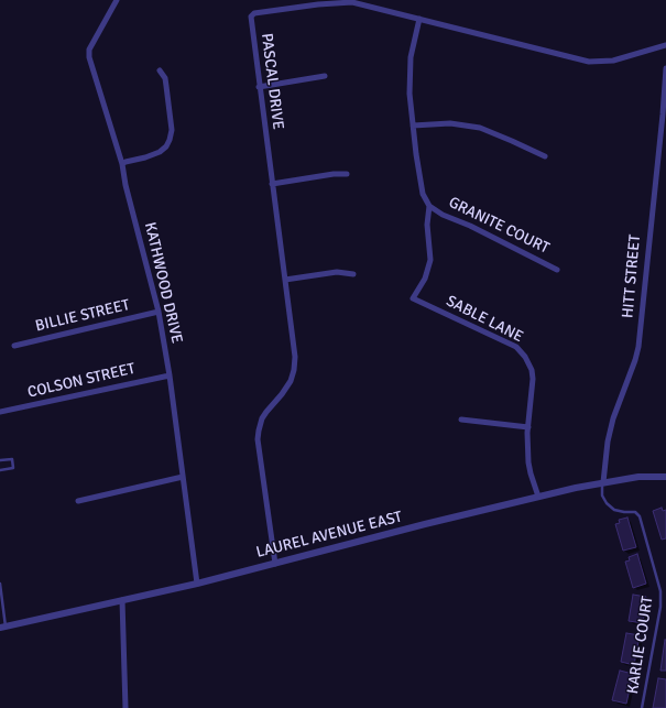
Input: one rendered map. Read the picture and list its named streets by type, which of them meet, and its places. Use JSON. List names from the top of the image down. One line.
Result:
{"streets":{"street":["PASCAL DRIVE","GRANITE COURT","HITT STREET","KATHWOOD DRIVE","BILLIE STREET","SABLE LANE","COLSON STREET","LAUREL AVENUE EAST"],"lane":["KARLIE COURT"]},"crossings":[["PASCAL DRIVE","LAUREL AVENUE EAST"],["GRANITE COURT","SABLE LANE"],["HITT STREET","LAUREL AVENUE EAST"],["HITT STREET","KARLIE COURT"],["KATHWOOD DRIVE","BILLIE STREET"],["KATHWOOD DRIVE","COLSON STREET"],["KATHWOOD DRIVE","LAUREL AVENUE EAST"],["SABLE LANE","LAUREL AVENUE EAST"],["LAUREL AVENUE EAST","KARLIE COURT"]]}
